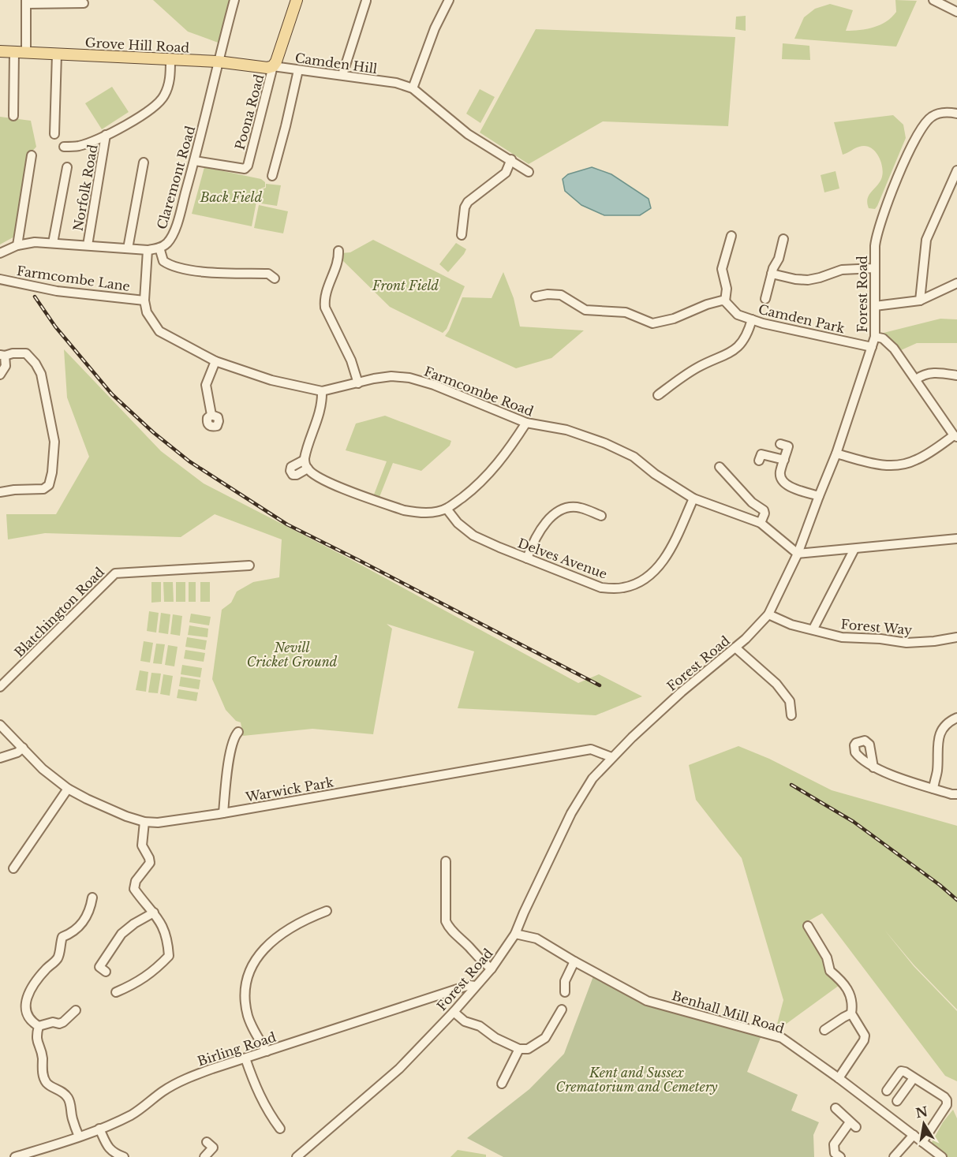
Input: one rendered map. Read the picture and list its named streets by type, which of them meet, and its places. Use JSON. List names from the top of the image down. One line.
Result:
{"streets":{"main road":["Grove Hill Road"],"street":["Camden Hill","Poona Road","Claremont Road","Norfolk Road","Farmcombe Lane","Forest Road","Camden Park","Farmcombe Road","Delves Avenue","Blatchington Road","Forest Way","Warwick Park","Benhall Mill Road","Birling Road"]},"crossings":[["Grove Hill Road","Camden Hill"],["Grove Hill Road","Poona Road"],["Grove Hill Road","Claremont Road"],["Camden Hill","Poona Road"],["Poona Road","Claremont Road"],["Claremont Road","Norfolk Road"],["Claremont Road","Farmcombe Road"],["Farmcombe Lane","Farmcombe Road"],["Forest Road","Camden Park"],["Forest Road","Farmcombe Road"],["Forest Road","Forest Way"],["Forest Road","Warwick Park"],["Forest Road","Benhall Mill Road"],["Forest Road","Birling Road"],["Farmcombe Road","Delves Avenue"]],"parks":["Back Field","Front Field","Nevill Cricket Ground","Kent and Sussex Crematorium and Cemetery"],"north":"top"}
